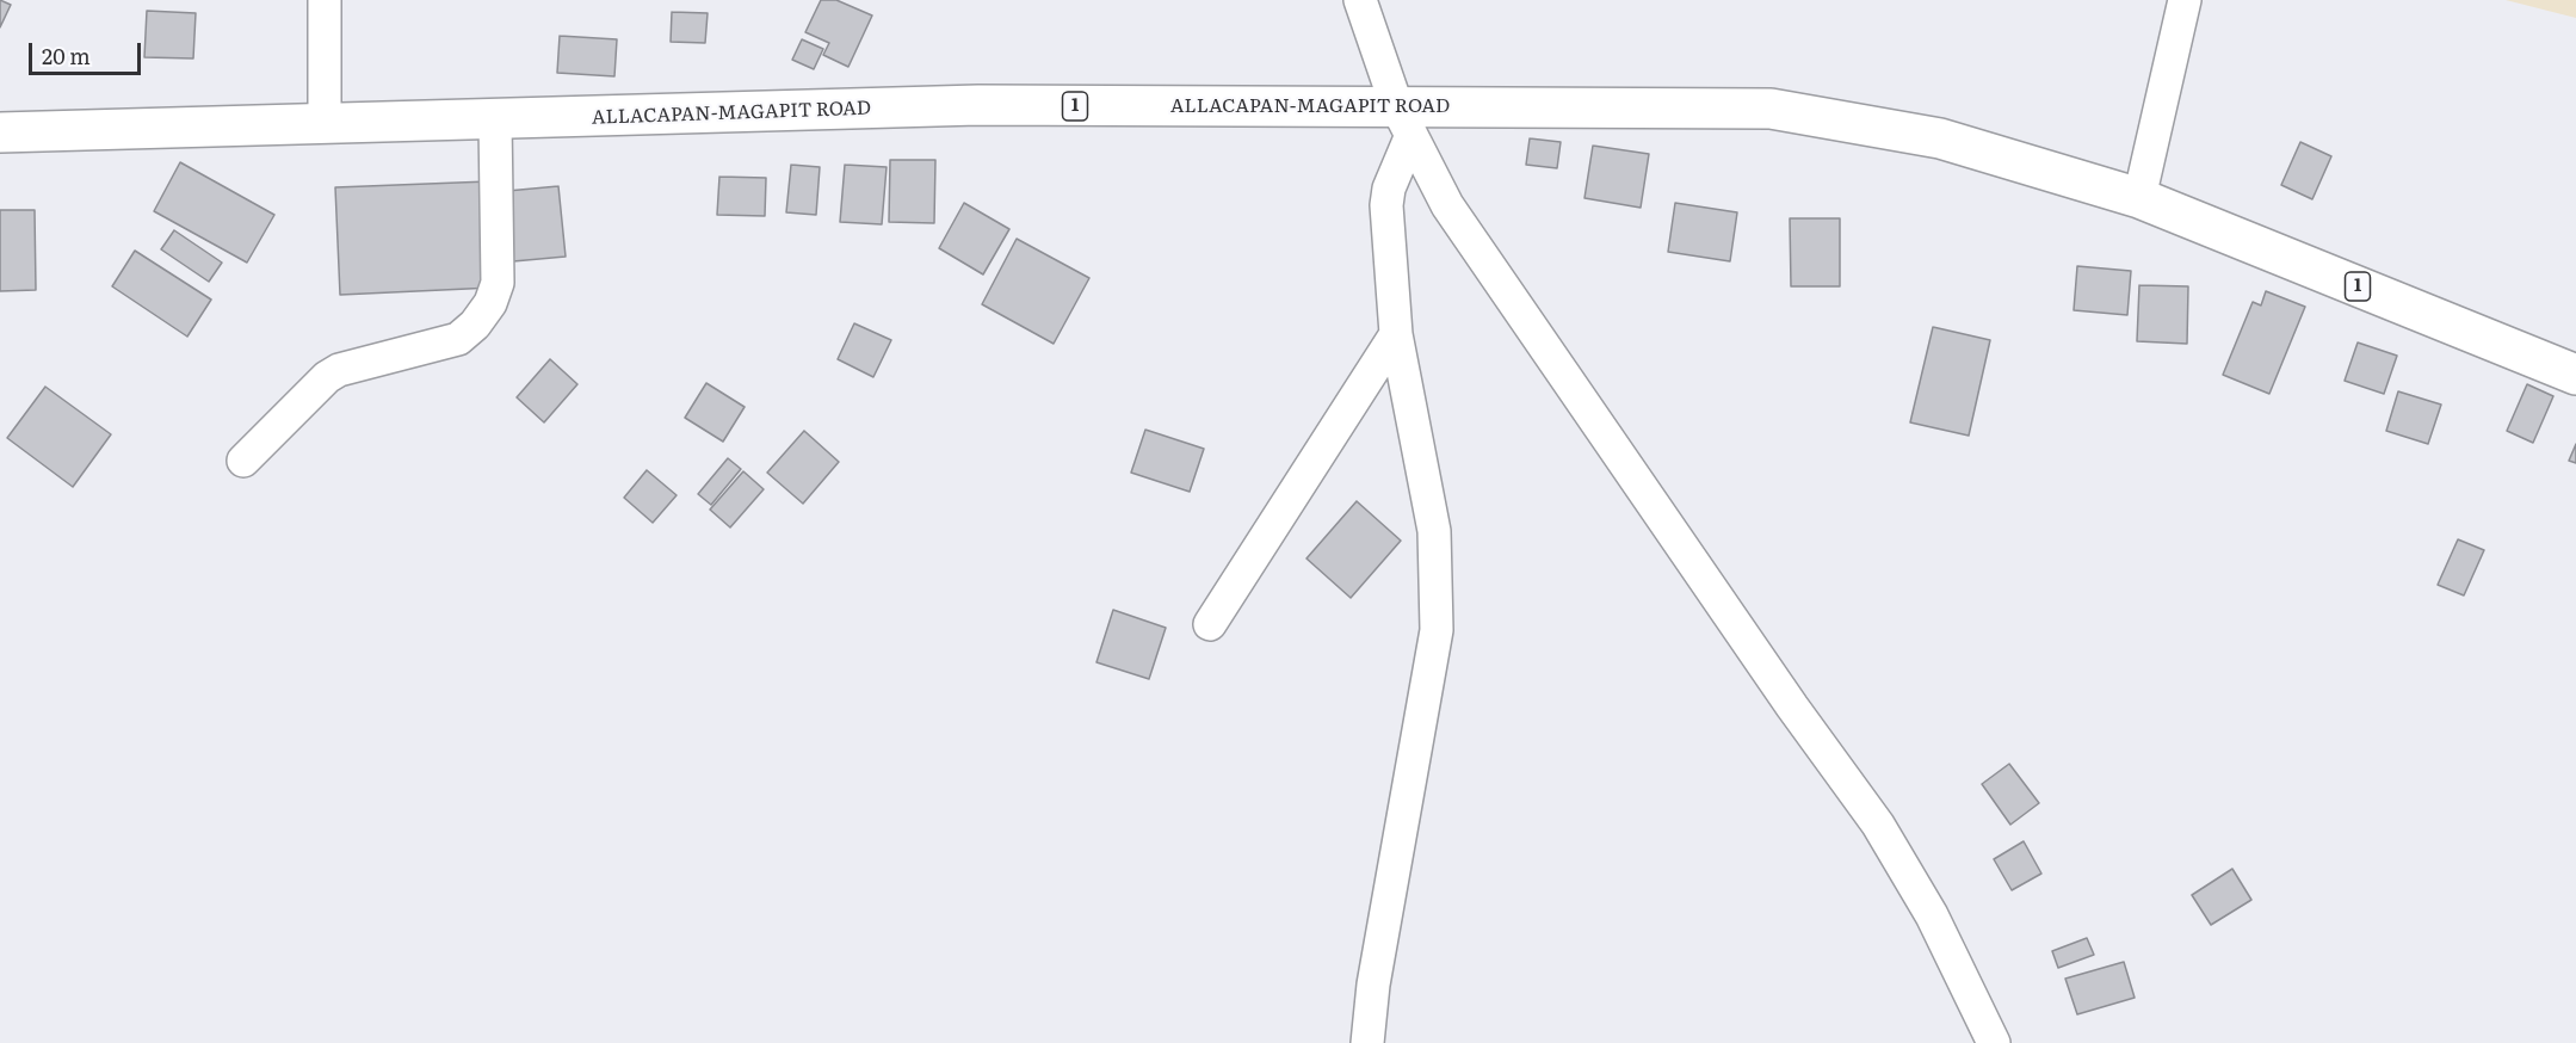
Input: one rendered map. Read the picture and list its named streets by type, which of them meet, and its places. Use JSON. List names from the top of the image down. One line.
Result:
{"streets":{"highway":["1","ALLACAPAN-MAGAPIT ROAD"]},"scale_bar":"20 m"}
